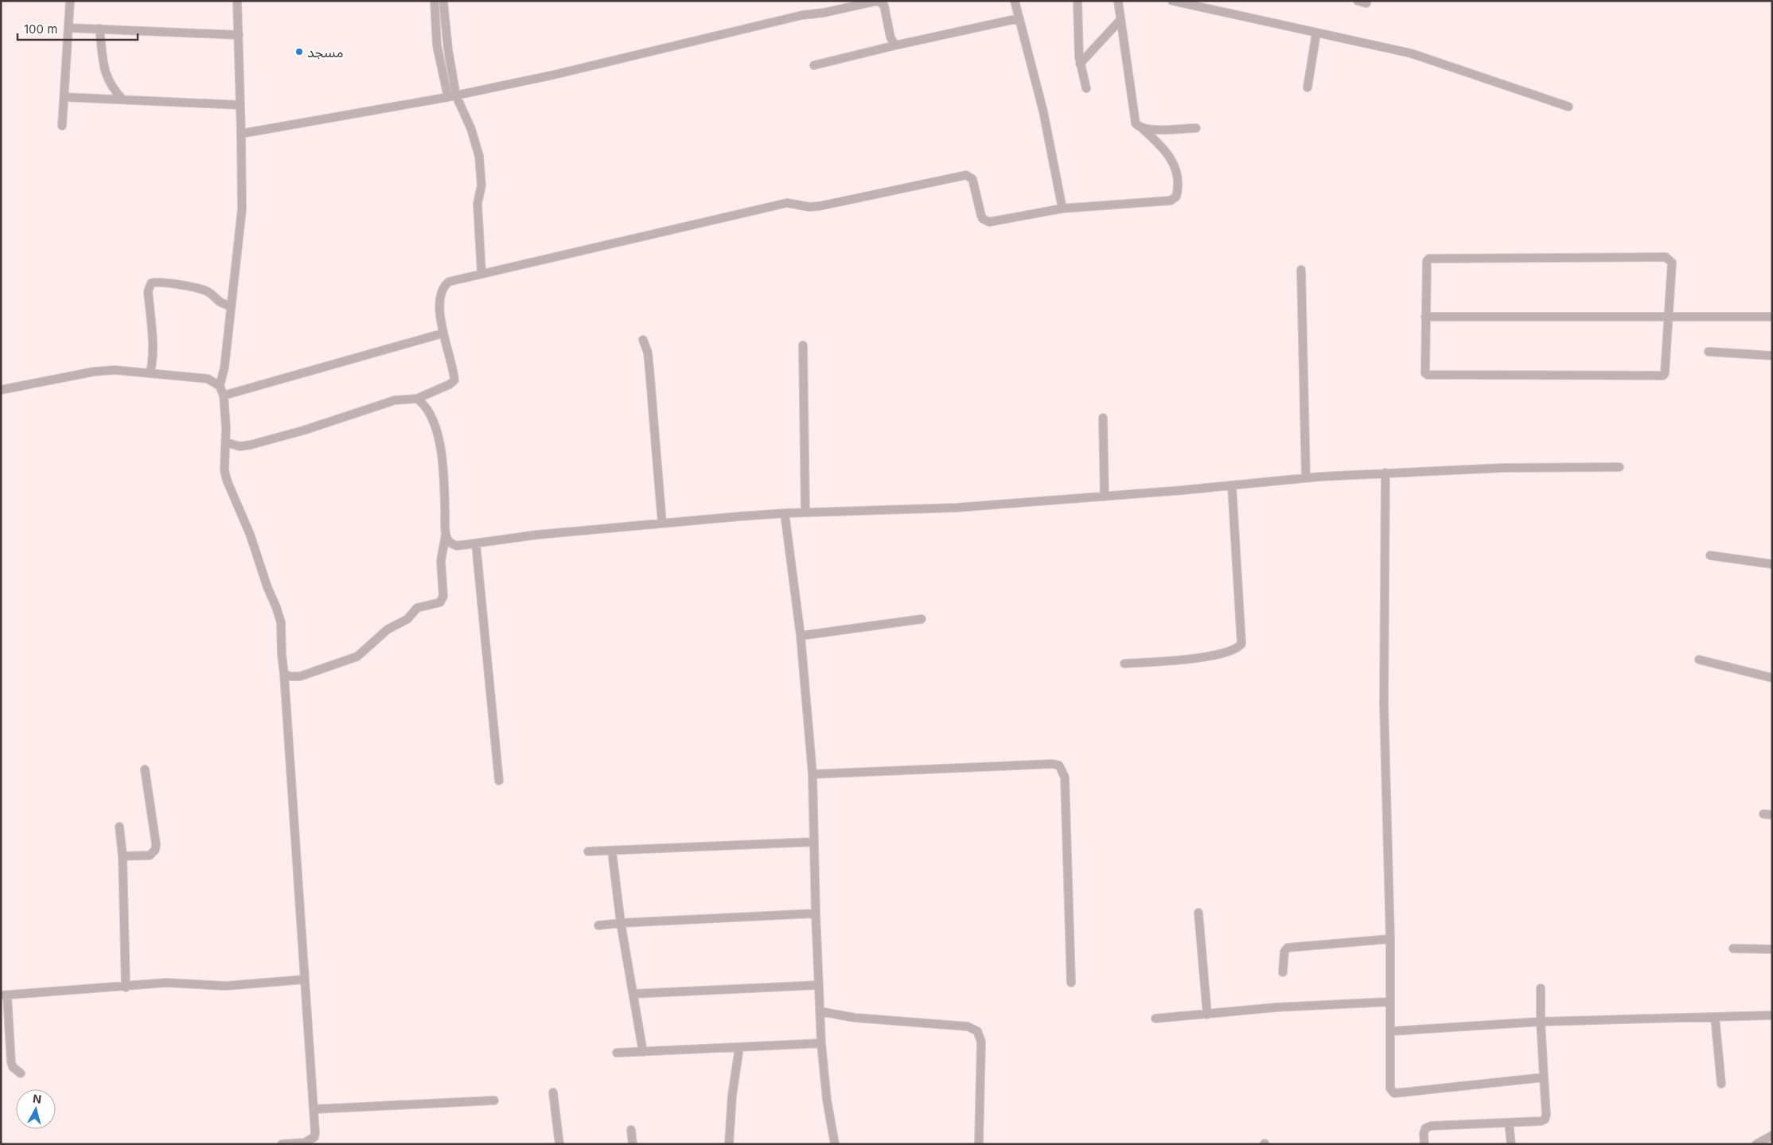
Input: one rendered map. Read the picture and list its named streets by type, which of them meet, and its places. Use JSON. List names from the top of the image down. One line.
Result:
{"places":["مسجد"],"scale_bar":"100 m","north":"top"}
